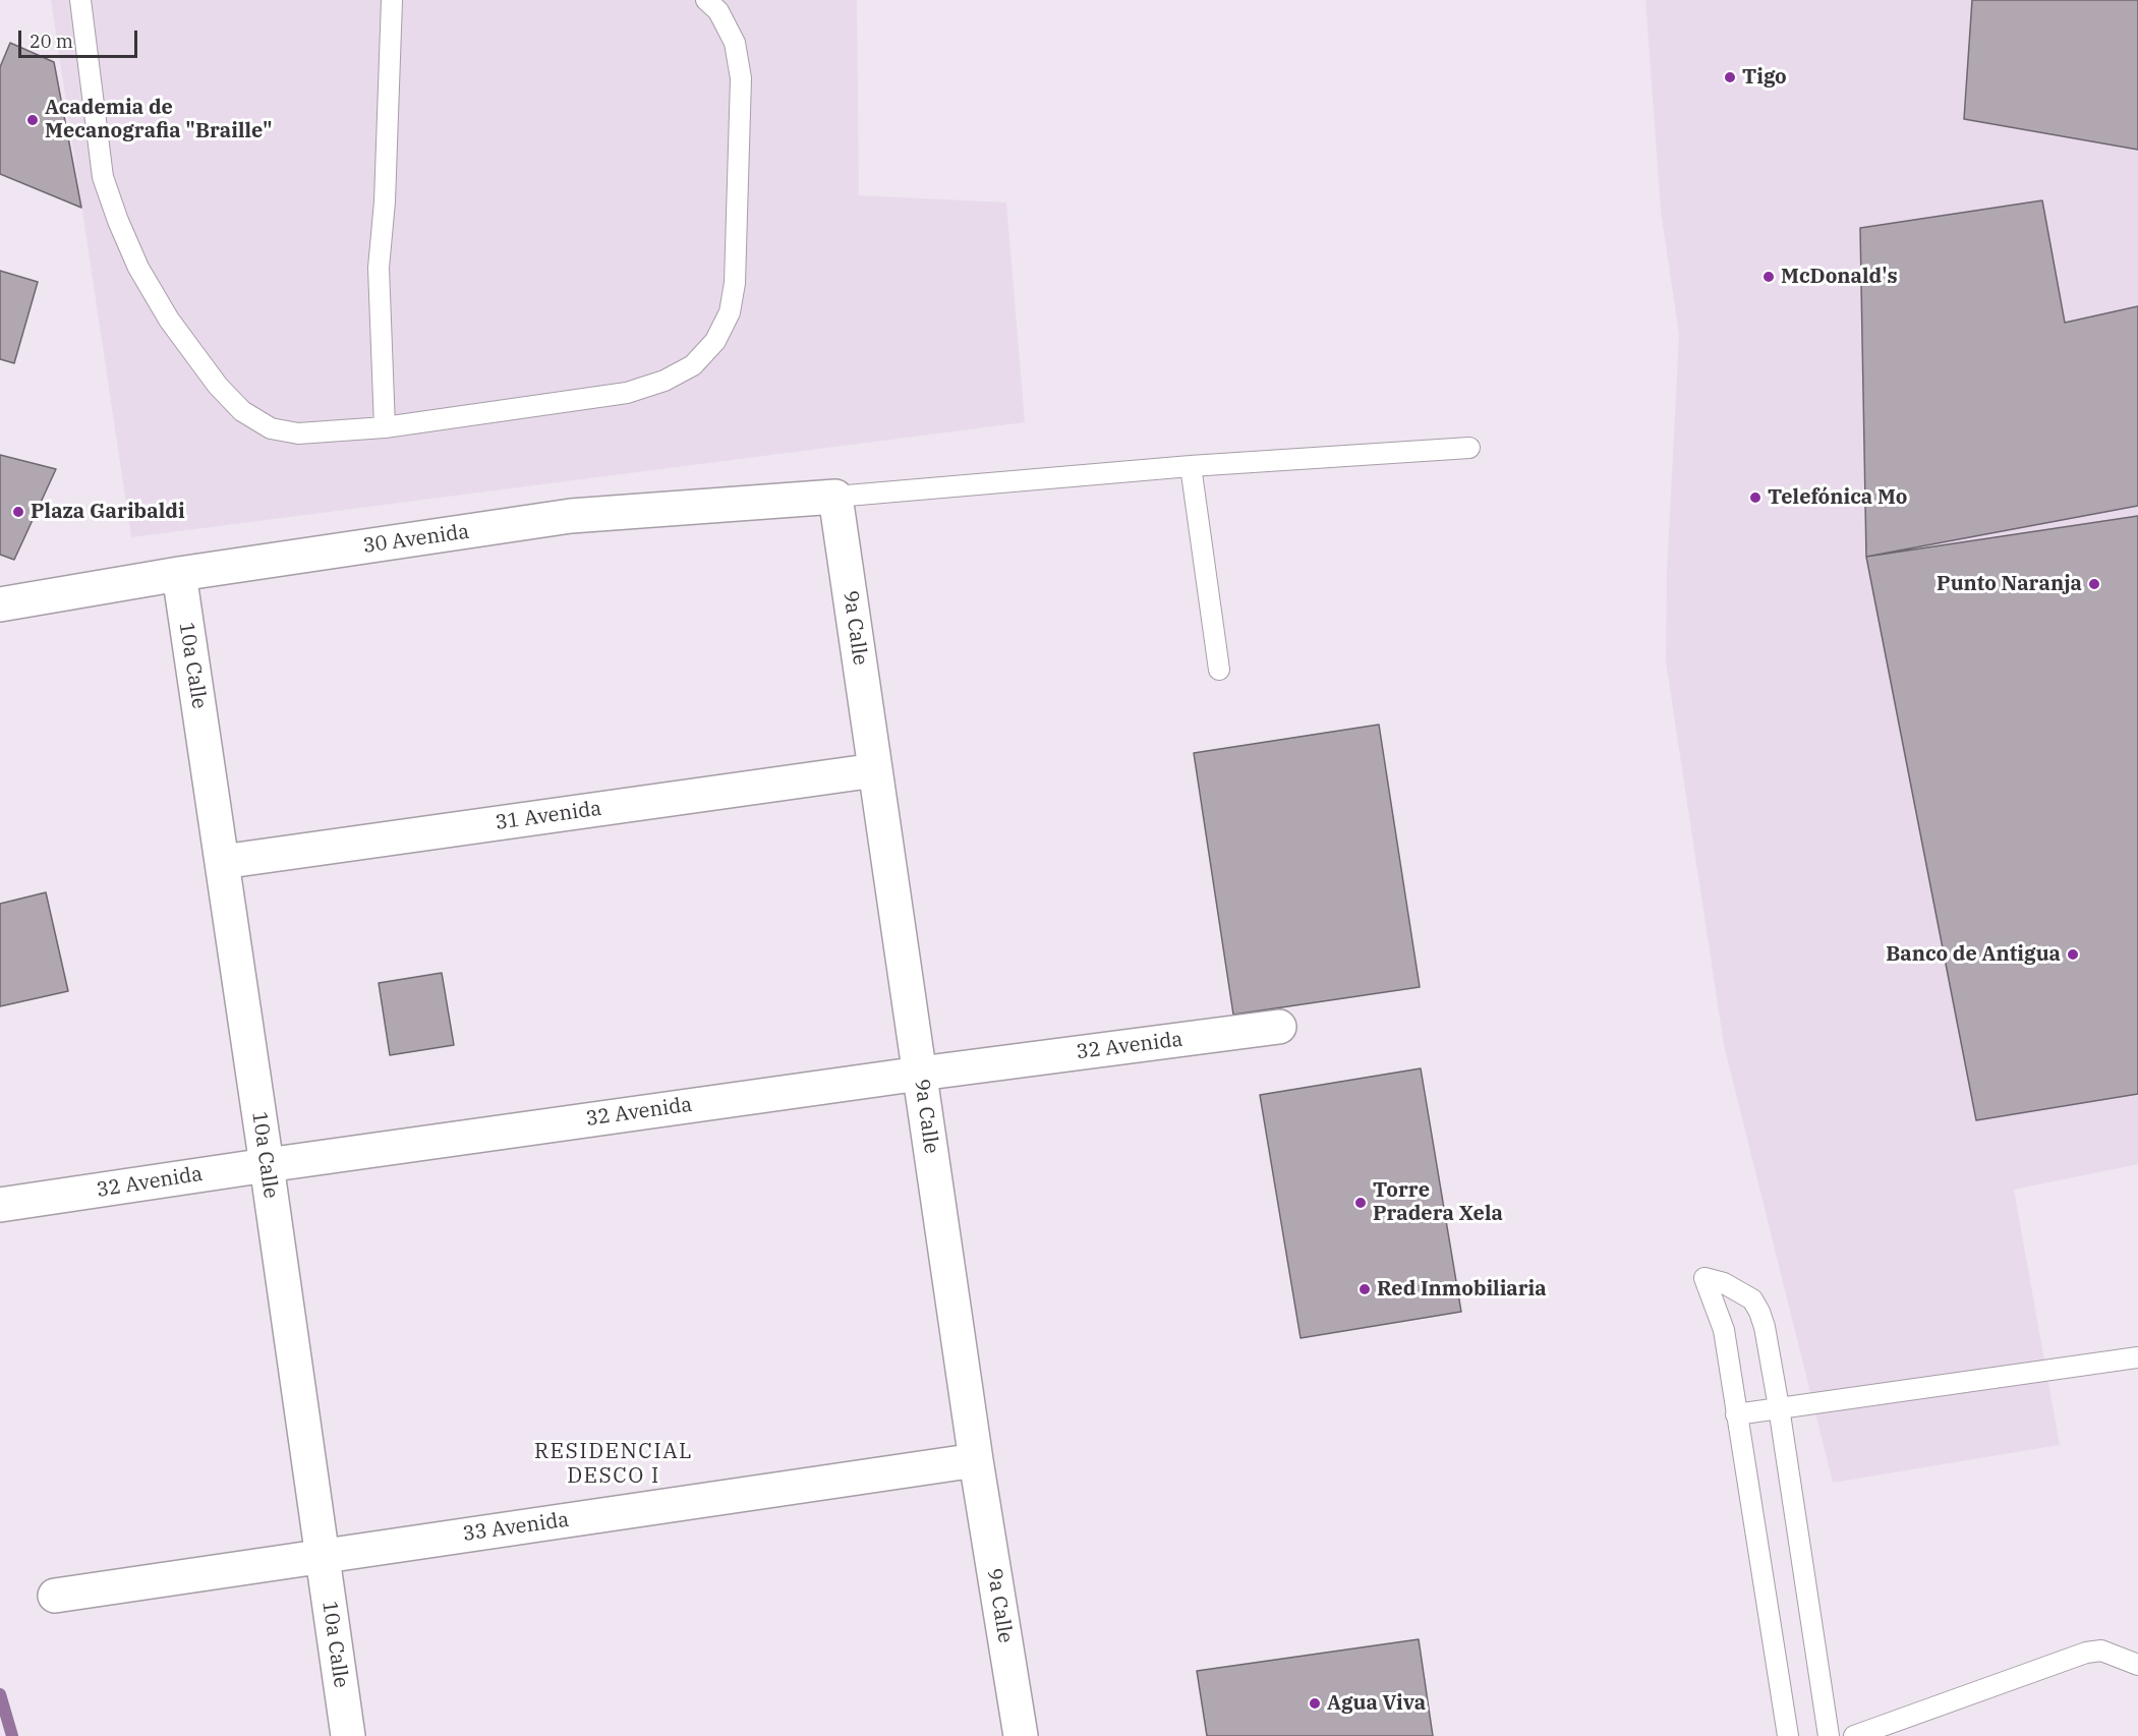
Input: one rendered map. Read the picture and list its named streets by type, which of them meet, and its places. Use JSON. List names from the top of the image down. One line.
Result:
{"streets":{"street":["30 Avenida","9a Calle","10a Calle","31 Avenida","32 Avenida","33 Avenida"]},"crossings":[["30 Avenida","9a Calle"],["30 Avenida","10a Calle"],["9a Calle","31 Avenida"],["9a Calle","32 Avenida"],["9a Calle","33 Avenida"],["10a Calle","31 Avenida"],["10a Calle","32 Avenida"],["10a Calle","33 Avenida"]],"districts":["RESIDENCIAL DESCO I"],"places":["Tigo","Academia de Mecanografia \"Braille\"","McDonald's","Telefónica Mo","Plaza Garibaldi","Punto Naranja","Banco de Antigua","Torre Pradera Xela","Red Inmobiliaria","Agua Viva"],"scale_bar":"20 m"}
